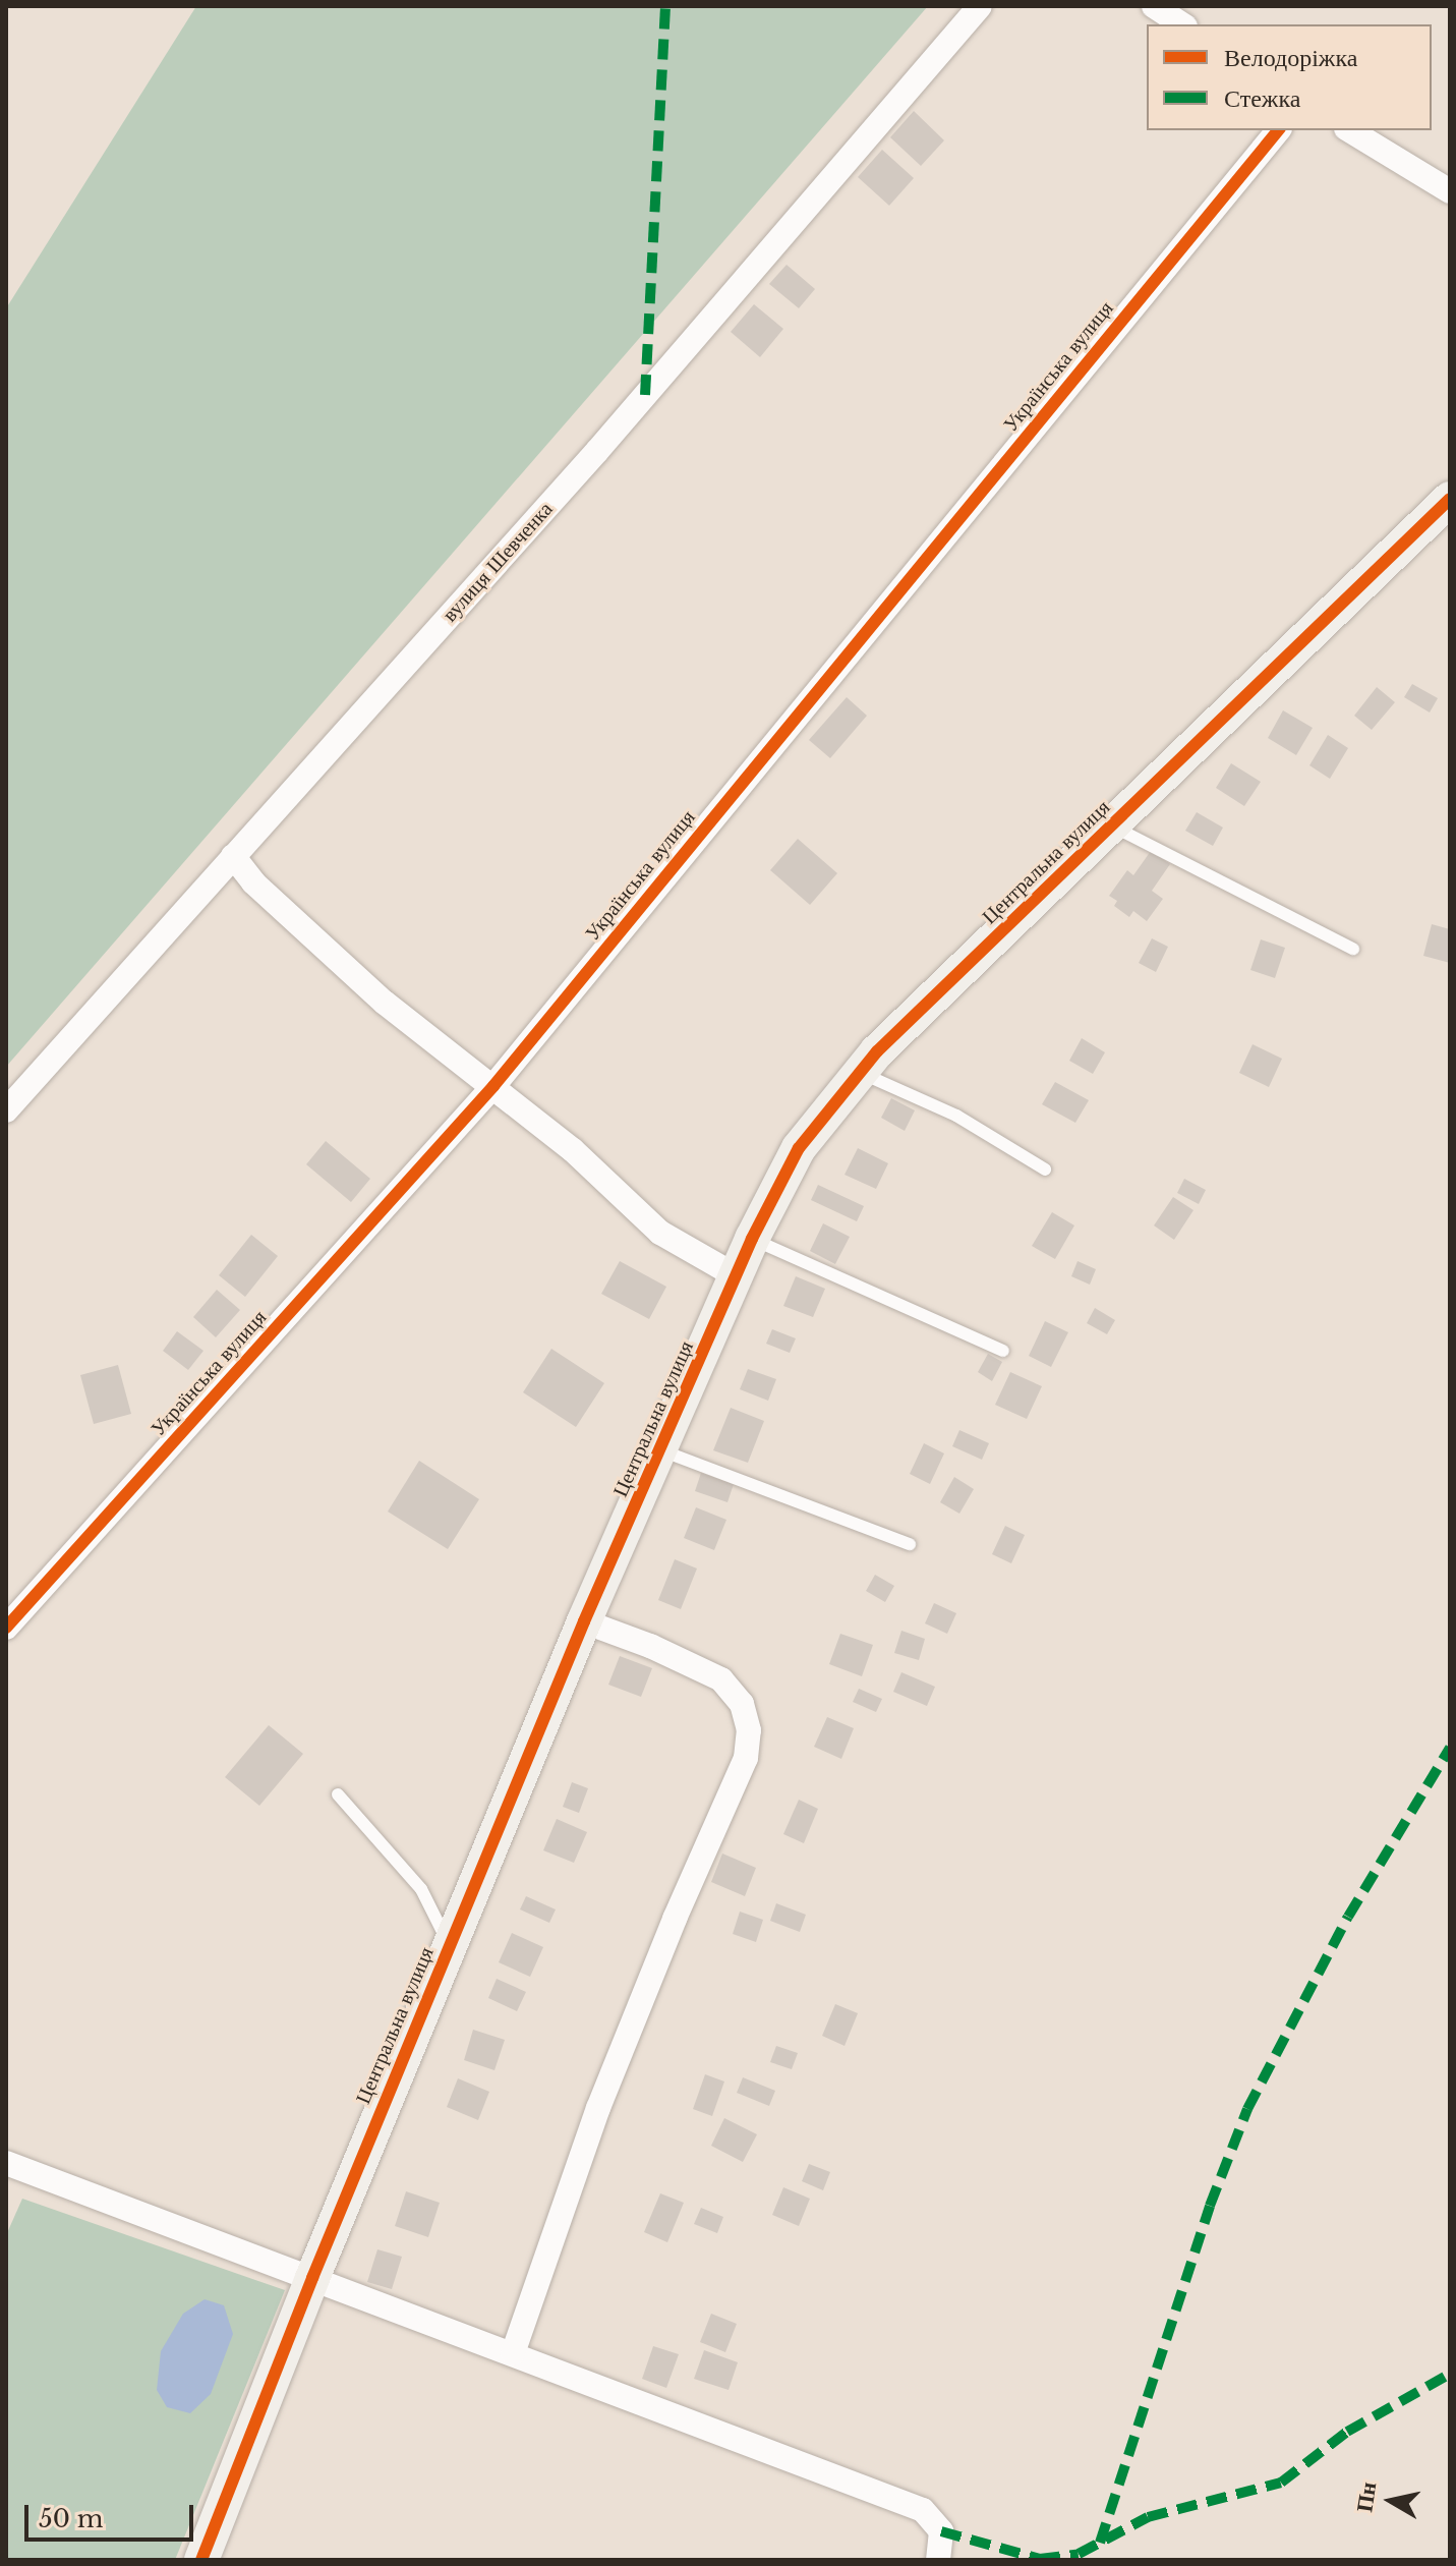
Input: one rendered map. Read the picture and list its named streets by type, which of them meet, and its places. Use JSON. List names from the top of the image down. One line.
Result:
{"streets":{"street":["Українська вулиця","вулиця Шевченка","Центральна вулиця"]},"legend":["Велодоріжка","Стежка"],"scale_bar":"50 m","north":"left"}
